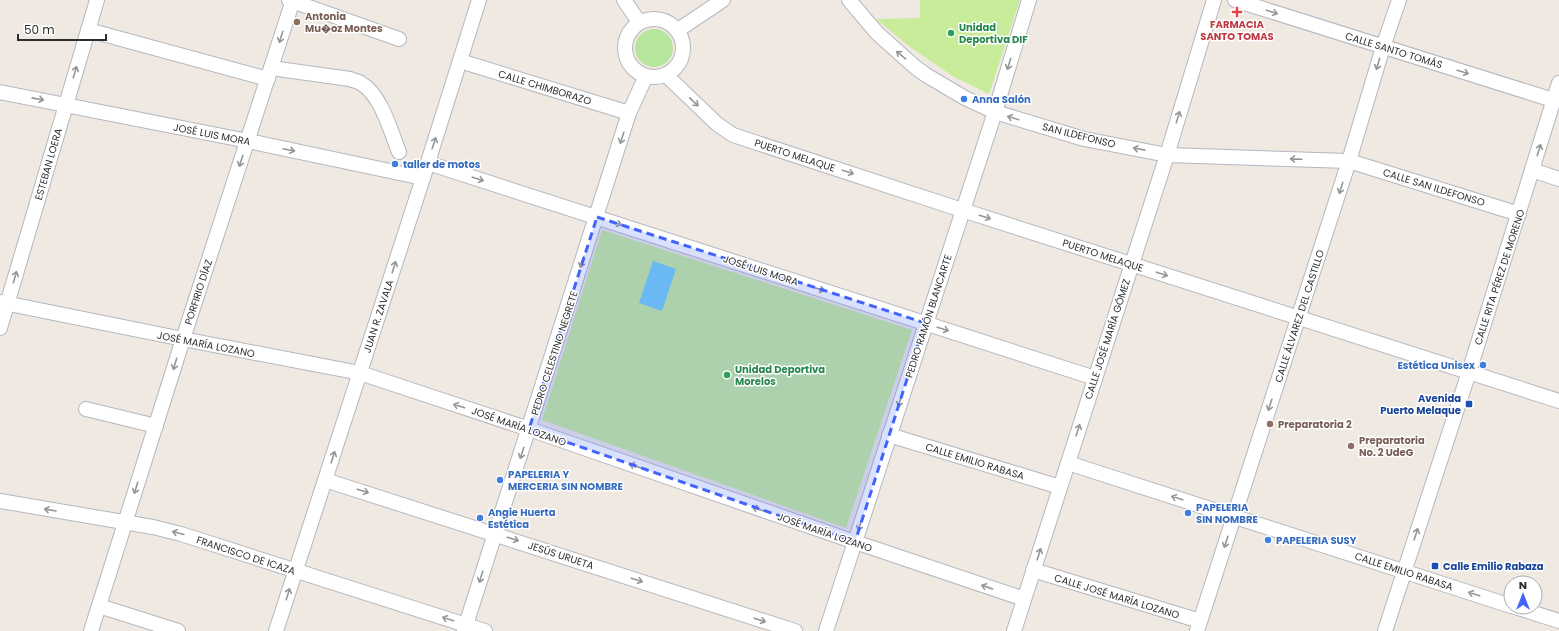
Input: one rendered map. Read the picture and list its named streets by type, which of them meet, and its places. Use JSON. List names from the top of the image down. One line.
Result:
{"streets":{"street":["CALLE SANTO TOMÁS","CALLE CHIMBORAZO","JOSÉ LUIS MORA","SAN ILDEFONSO","PUERTO MELAQUE","ESTEBAN LOERA","CALLE SAN ILDEFONSO","CALLE RITA PÉREZ DE MORENO","PORFIRIO DÍAZ","JUAN R. ZAVALA","PEDRO RAMÓN BLANCARTE","CALLE ÁLVAREZ DEL CASTILLO","CALLE JOSÉ MARÍA GÓMEZ","JOSÉ MARÍA LOZANO","PEDRO CELESTINO NEGRETE","CALLE EMILIO RABASA","FRANCISCO DE ICAZA","JESÚS URUETA","CALLE JOSÉ MARÍA LOZANO"]},"crossings":[["CALLE SANTO TOMÁS","CALLE RITA PÉREZ DE MORENO"],["CALLE SANTO TOMÁS","CALLE ÁLVAREZ DEL CASTILLO"],["CALLE CHIMBORAZO","JUAN R. ZAVALA"],["CALLE CHIMBORAZO","PEDRO CELESTINO NEGRETE"],["JOSÉ LUIS MORA","ESTEBAN LOERA"],["JOSÉ LUIS MORA","PORFIRIO DÍAZ"],["JOSÉ LUIS MORA","JUAN R. ZAVALA"],["JOSÉ LUIS MORA","PEDRO RAMÓN BLANCARTE"],["JOSÉ LUIS MORA","CALLE JOSÉ MARÍA GÓMEZ"],["JOSÉ LUIS MORA","PEDRO CELESTINO NEGRETE"],["SAN ILDEFONSO","CALLE SAN ILDEFONSO"],["SAN ILDEFONSO","PEDRO RAMÓN BLANCARTE"],["SAN ILDEFONSO","CALLE ÁLVAREZ DEL CASTILLO"],["SAN ILDEFONSO","CALLE JOSÉ MARÍA GÓMEZ"],["PUERTO MELAQUE","CALLE RITA PÉREZ DE MORENO"],["PUERTO MELAQUE","PEDRO RAMÓN BLANCARTE"],["PUERTO MELAQUE","CALLE ÁLVAREZ DEL CASTILLO"],["PUERTO MELAQUE","CALLE JOSÉ MARÍA GÓMEZ"],["PUERTO MELAQUE","PEDRO CELESTINO NEGRETE"],["ESTEBAN LOERA","JOSÉ MARÍA LOZANO"],["CALLE SAN ILDEFONSO","CALLE RITA PÉREZ DE MORENO"],["CALLE SAN ILDEFONSO","CALLE ÁLVAREZ DEL CASTILLO"],["CALLE RITA PÉREZ DE MORENO","CALLE EMILIO RABASA"],["PORFIRIO DÍAZ","JOSÉ MARÍA LOZANO"],["PORFIRIO DÍAZ","FRANCISCO DE ICAZA"],["JUAN R. ZAVALA","JOSÉ MARÍA LOZANO"],["JUAN R. ZAVALA","FRANCISCO DE ICAZA"],["JUAN R. ZAVALA","JESÚS URUETA"],["PEDRO RAMÓN BLANCARTE","JOSÉ MARÍA LOZANO"],["PEDRO RAMÓN BLANCARTE","CALLE EMILIO RABASA"],["CALLE ÁLVAREZ DEL CASTILLO","CALLE EMILIO RABASA"],["CALLE ÁLVAREZ DEL CASTILLO","CALLE JOSÉ MARÍA LOZANO"],["CALLE JOSÉ MARÍA GÓMEZ","JOSÉ MARÍA LOZANO"],["CALLE JOSÉ MARÍA GÓMEZ","CALLE EMILIO RABASA"],["CALLE JOSÉ MARÍA GÓMEZ","CALLE JOSÉ MARÍA LOZANO"],["JOSÉ MARÍA LOZANO","PEDRO CELESTINO NEGRETE"],["PEDRO CELESTINO NEGRETE","FRANCISCO DE ICAZA"],["PEDRO CELESTINO NEGRETE","JESÚS URUETA"]],"one_way":["CALLE SANTO TOMÁS","JOSÉ LUIS MORA","SAN ILDEFONSO","PUERTO MELAQUE","ESTEBAN LOERA","CALLE RITA PÉREZ DE MORENO","PORFIRIO DÍAZ","JUAN R. ZAVALA","PEDRO RAMÓN BLANCARTE","CALLE ÁLVAREZ DEL CASTILLO","CALLE JOSÉ MARÍA GÓMEZ","JOSÉ MARÍA LOZANO","PEDRO CELESTINO NEGRETE","CALLE EMILIO RABASA","JESÚS URUETA"],"places":{"health":["FARMACIA SANTO TOMAS"],"other":["Antonia Mu�oz Montes","Unidad Deportiva DIF","Anna Salón","taller de motos","Estética Unisex","Unidad Deportiva Morelos","Preparatoria 2","Preparatoria No. 2 UdeG","PAPELERIA Y MERCERIA SIN NOMBRE","PAPELERIA SIN NOMBRE","Angie Huerta Estética","PAPELERIA SUSY"],"transit":["Avenida Puerto Melaque","Calle Emilio Rabaza"]},"scale_bar":"50 m","north":"top"}
